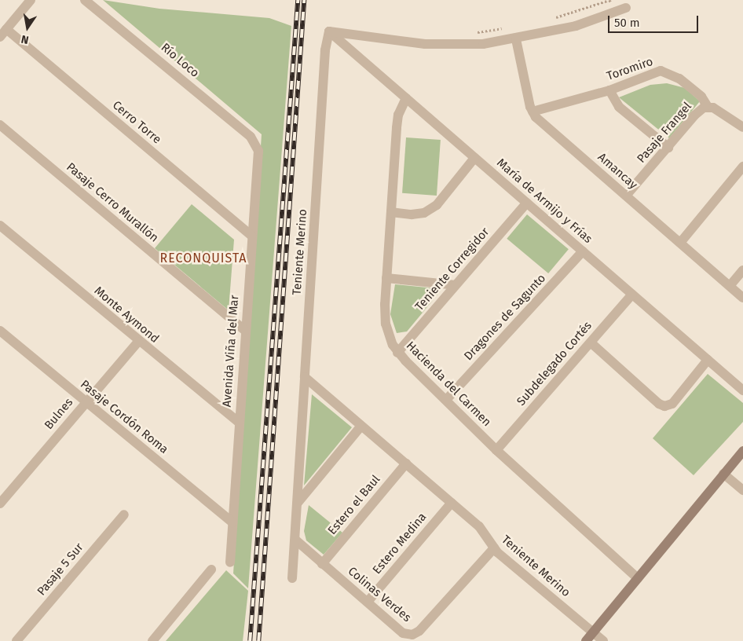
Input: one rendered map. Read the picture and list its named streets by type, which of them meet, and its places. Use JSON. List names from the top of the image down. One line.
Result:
{"streets":{"street":["Río Loco","Toromiro","Cerro Torre","Pasaje Frangel","Amancay","María de Armijo y Frías","Pasaje Cerro Murallón","Teniente Merino","Teniente Corregidor","Monte Aymond","Dragones de Sagunto","Avenida Viña del Mar","Subdelegado Cortés","Hacienda del Carmen","Bulnes","Pasaje Cordón Roma","Estero el Baul","Estero Medina","Pasaje 5 Sur","Colinas Verdes"]},"crossings":[["Río Loco","Avenida Viña del Mar"],["Toromiro","Pasaje Frangel"],["Toromiro","Amancay"],["Cerro Torre","Avenida Viña del Mar"],["Pasaje Frangel","Amancay"],["María de Armijo y Frías","Teniente Merino"],["María de Armijo y Frías","Teniente Corregidor"],["María de Armijo y Frías","Dragones de Sagunto"],["María de Armijo y Frías","Subdelegado Cortés"],["María de Armijo y Frías","Hacienda del Carmen"],["Pasaje Cerro Murallón","Avenida Viña del Mar"],["Teniente Merino","Estero el Baul"],["Teniente Merino","Estero Medina"],["Teniente Merino","Colinas Verdes"],["Teniente Corregidor","Hacienda del Carmen"],["Monte Aymond","Avenida Viña del Mar"],["Monte Aymond","Bulnes"],["Dragones de Sagunto","Hacienda del Carmen"],["Avenida Viña del Mar","Pasaje Cordón Roma"],["Subdelegado Cortés","Hacienda del Carmen"],["Bulnes","Pasaje Cordón Roma"],["Estero el Baul","Colinas Verdes"],["Estero Medina","Colinas Verdes"]],"districts":["RECONQUISTA"],"scale_bar":"50 m","north":"bottom"}
